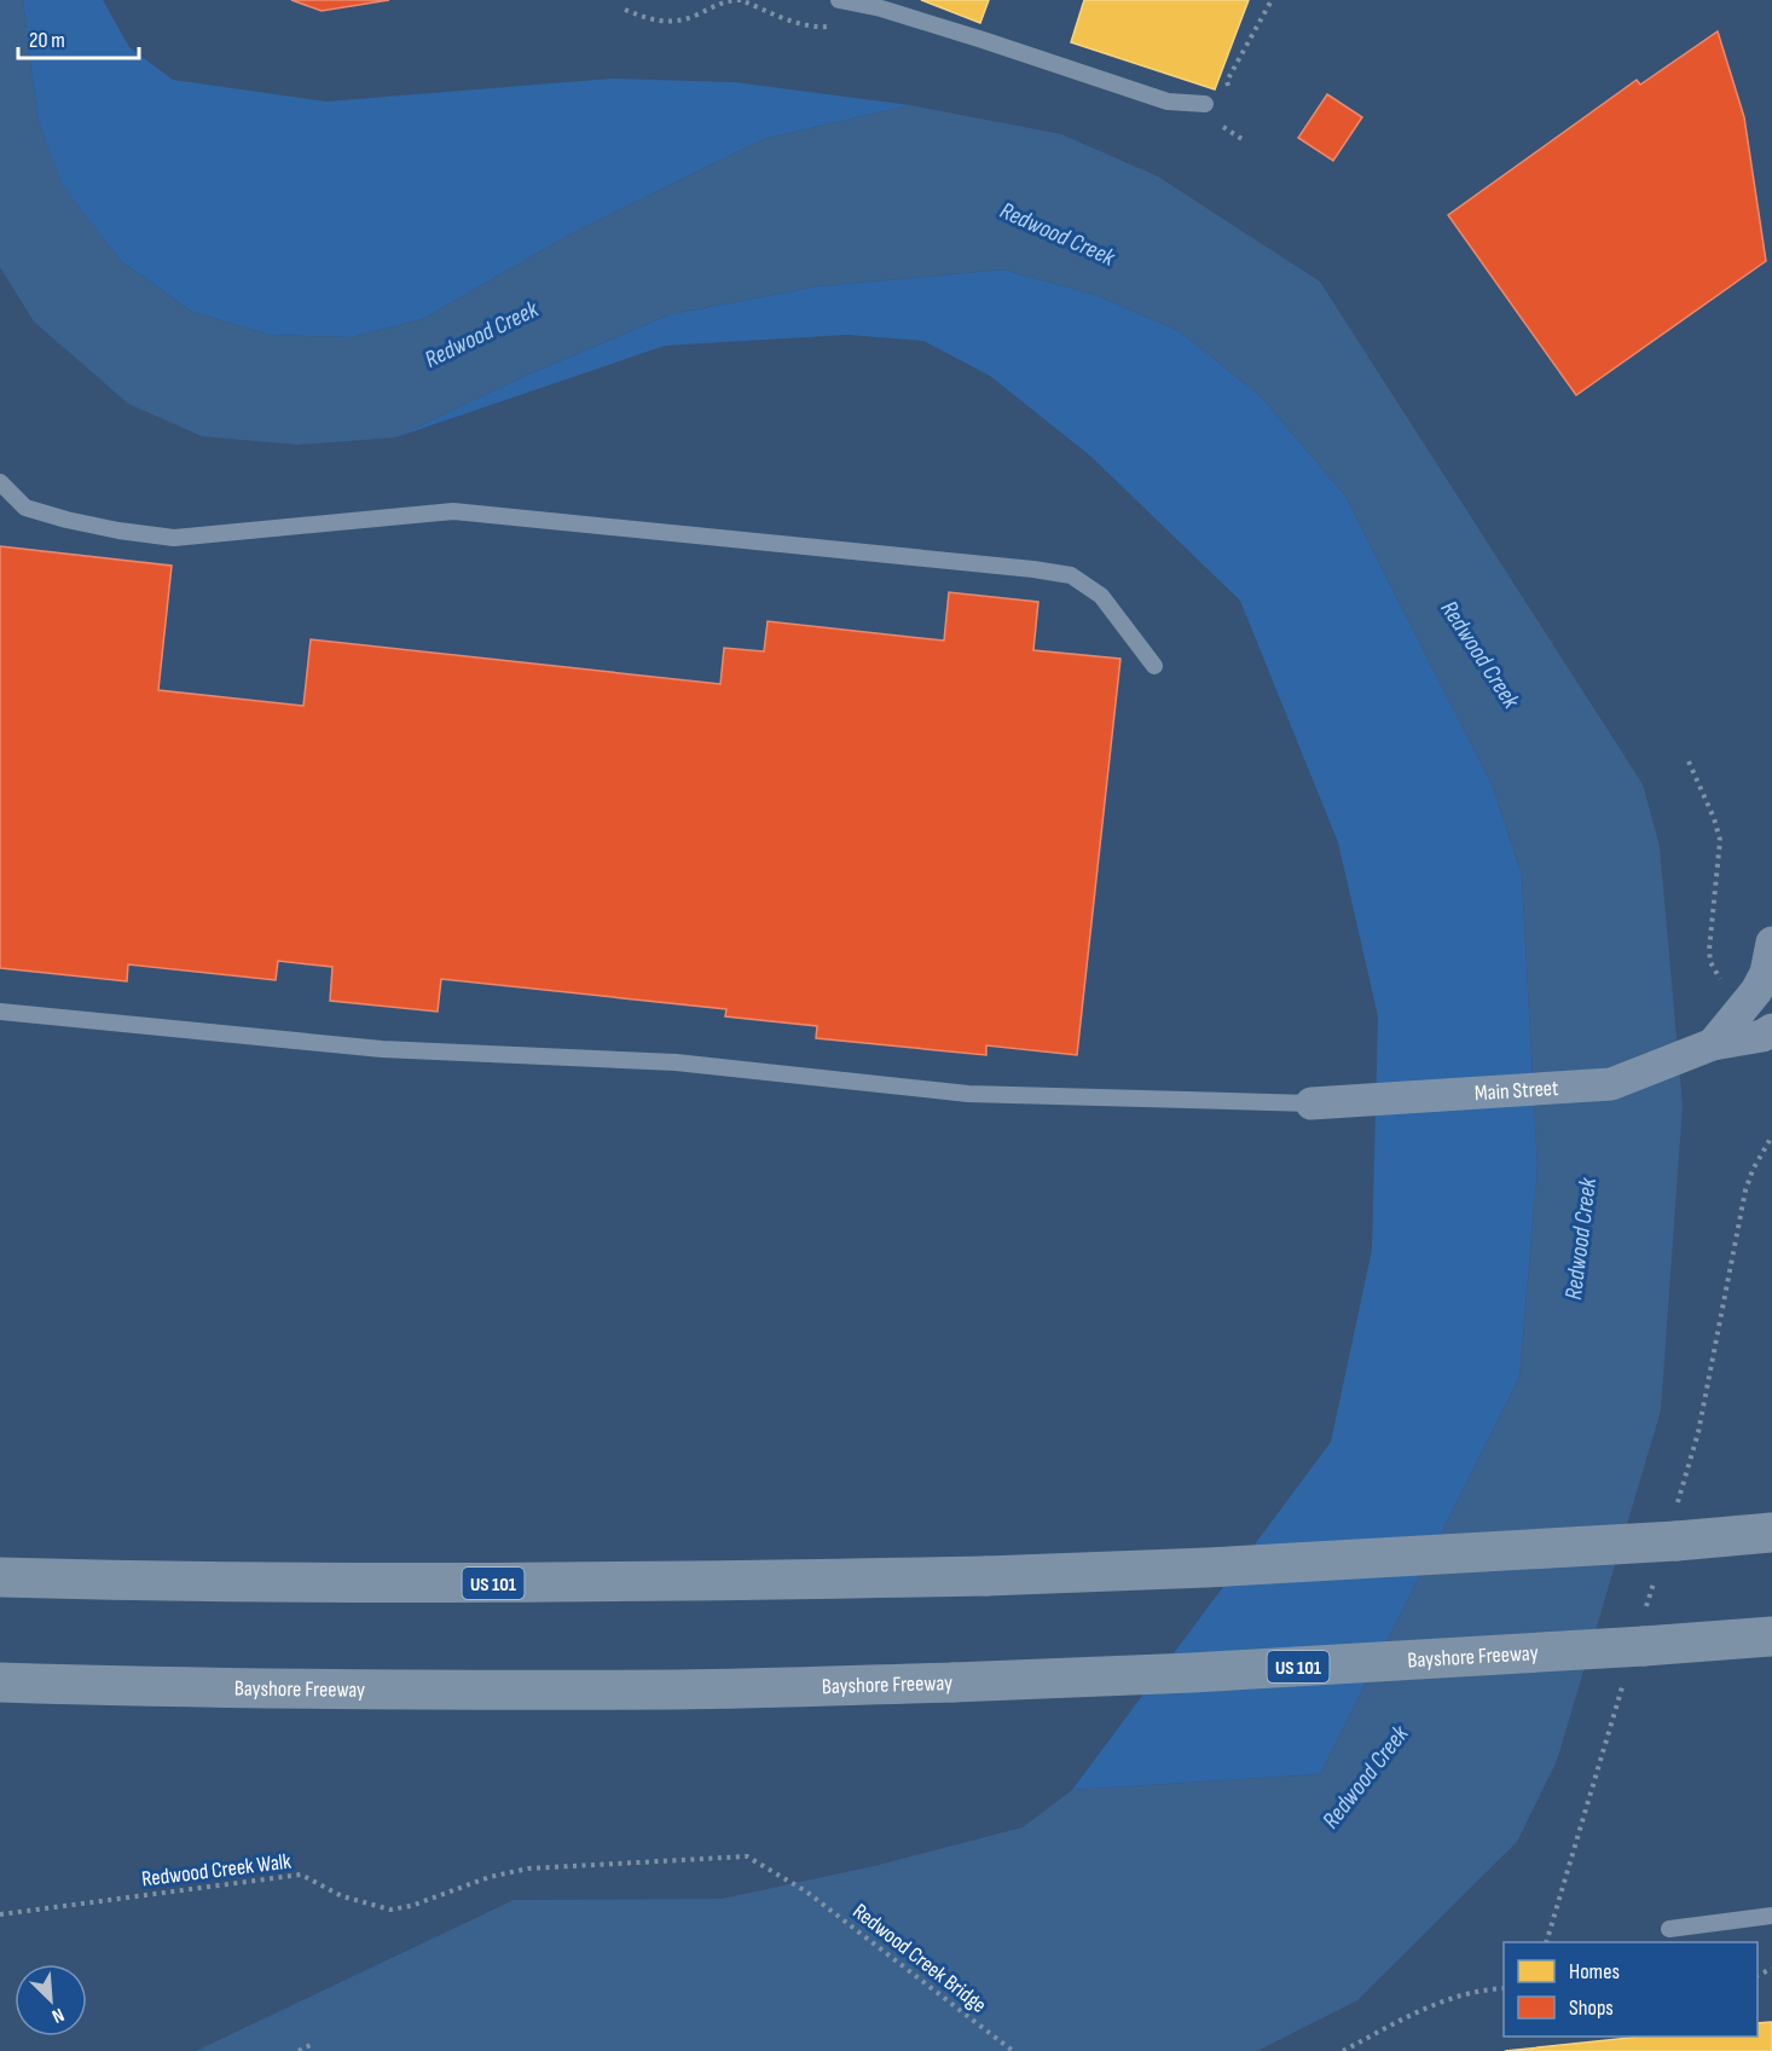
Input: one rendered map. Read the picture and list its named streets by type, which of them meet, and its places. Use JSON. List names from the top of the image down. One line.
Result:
{"streets":{"highway":["US 101","Bayshore Freeway"],"street":["Main Street"],"path":["Redwood Creek Walk","Redwood Creek Bridge"]},"crossings":[["Redwood Creek Walk","Redwood Creek Bridge"]],"water":["Redwood Creek"],"legend":["Homes","Shops"],"scale_bar":"20 m","north":"bottom right"}
